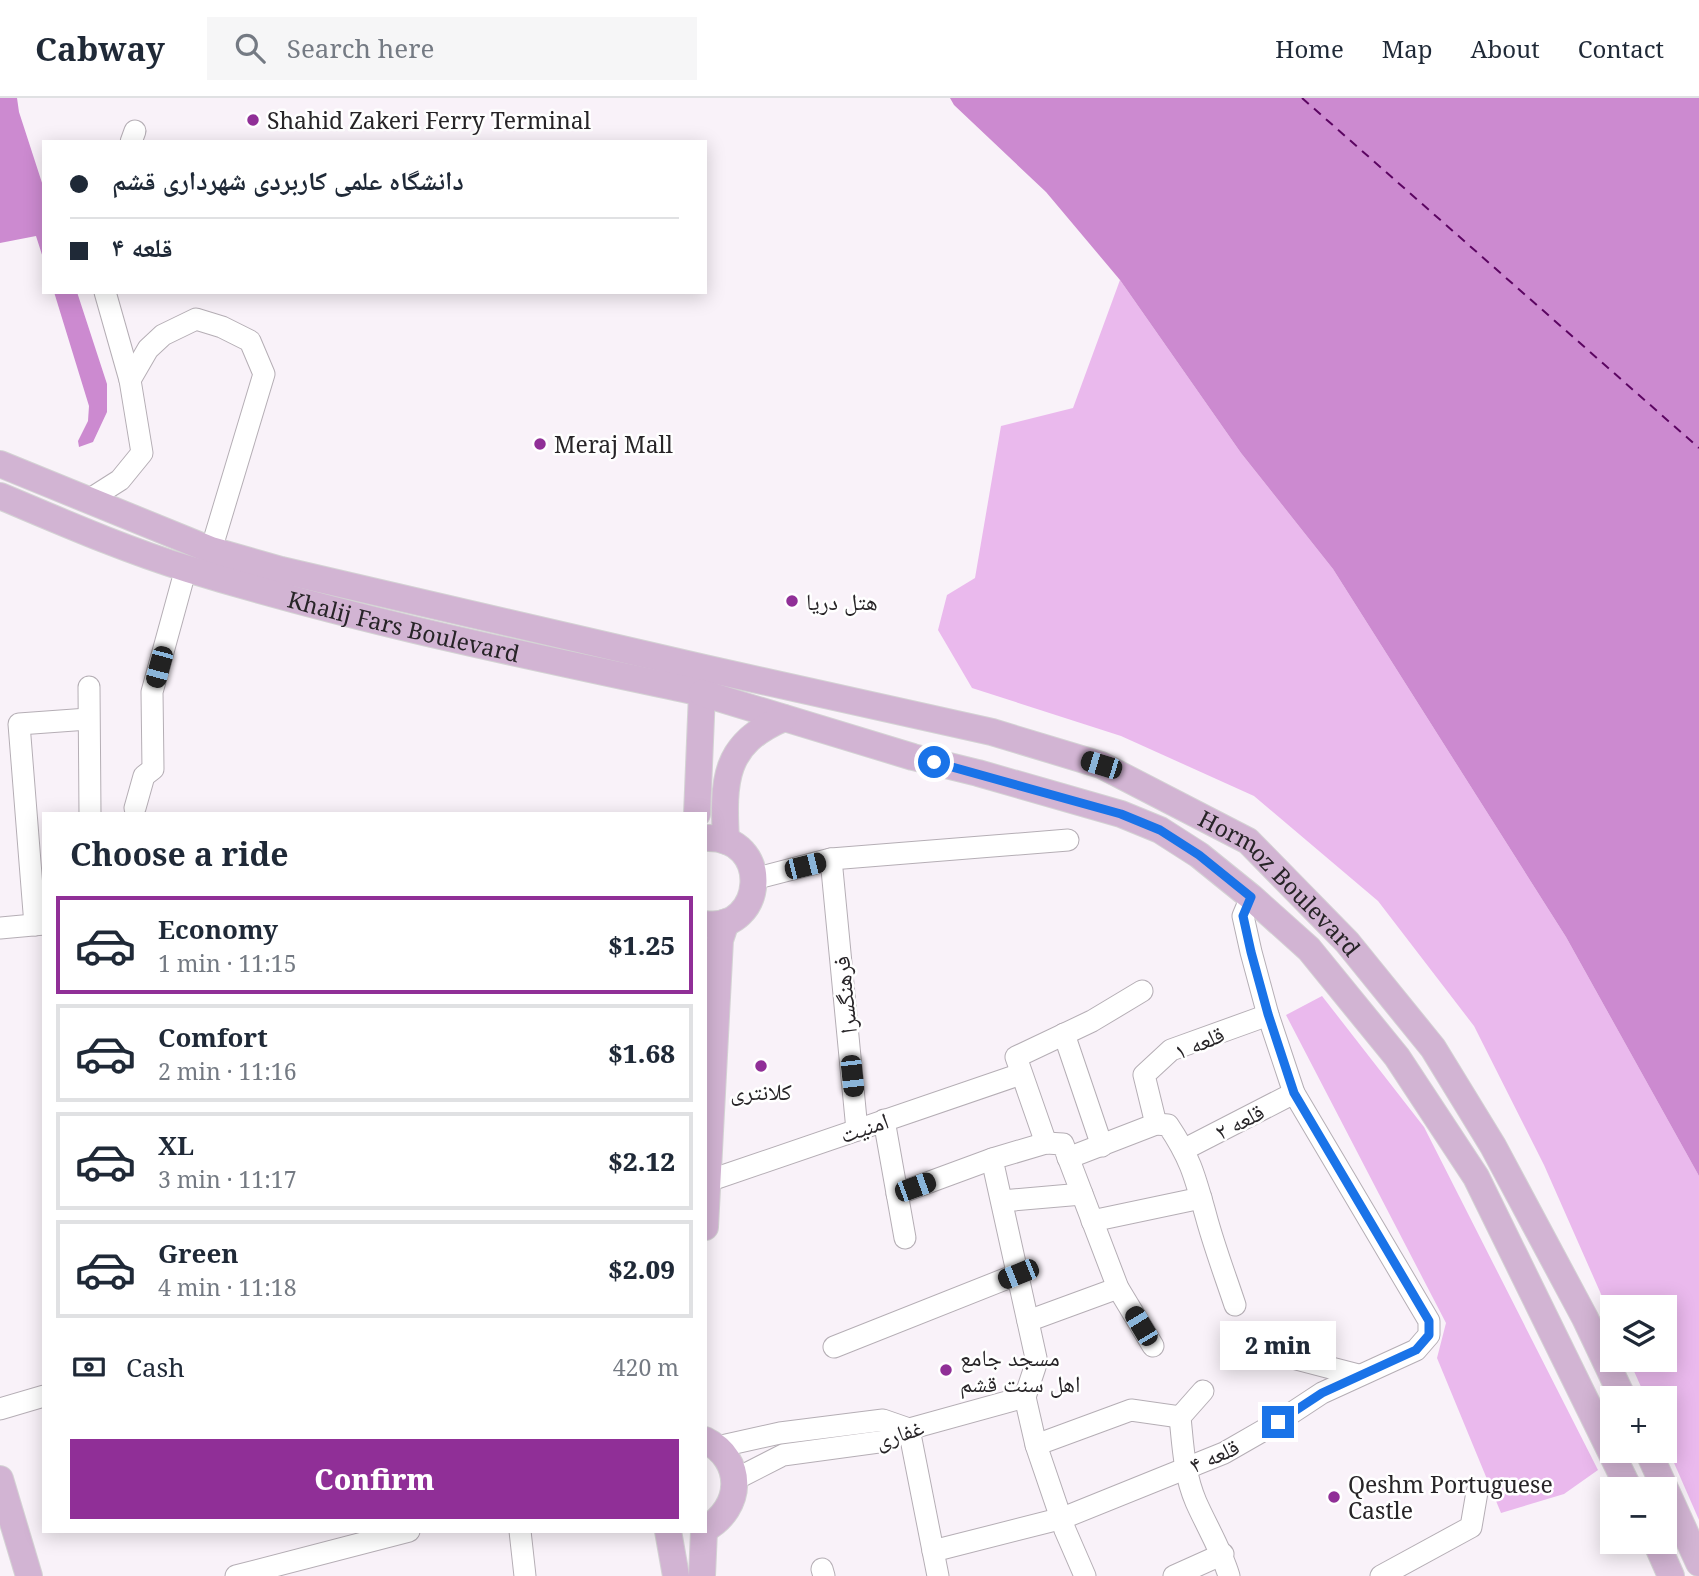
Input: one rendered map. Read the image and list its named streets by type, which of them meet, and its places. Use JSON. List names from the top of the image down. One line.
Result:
{"streets":{"main road":["Khalij Fars Boulevard","Hormoz Boulevard"],"street":["فرهنگسرا","قلعه ۱","قلعه ۲","امنیت","غفاری","قلعه ۴"]},"crossings":[["Khalij Fars Boulevard","Hormoz Boulevard"],["فرهنگسرا","امنیت"],["قلعه ۲","قلعه ۴"]],"places":["Shahid Zakeri Ferry Terminal","Meraj Mall","هتل دریا","کلانتری","مسجد جامع اهل سنت قشم","Qeshm Portuguese Castle"],"page":{"header":"Cabway","search":"Search here","nav":["Home","Map","About","Contact"],"banner":["دانشگاه علمی کاربردی شهرداری قشم","قلعه ۴"],"heading":"Choose a ride","list":[{"name":"Economy","note":"1 min · 11:15","value":"$1.25"},{"name":"Comfort","note":"2 min · 11:16","value":"$1.68"},{"name":"XL","note":"3 min · 11:17","value":"$2.12"},{"name":"Green","note":"4 min · 11:18","value":"$2.09"}],"map_buttons":["+","−"],"bubble":"2 min","pay":["Cash","420 m"],"buttons":"Confirm"}}
